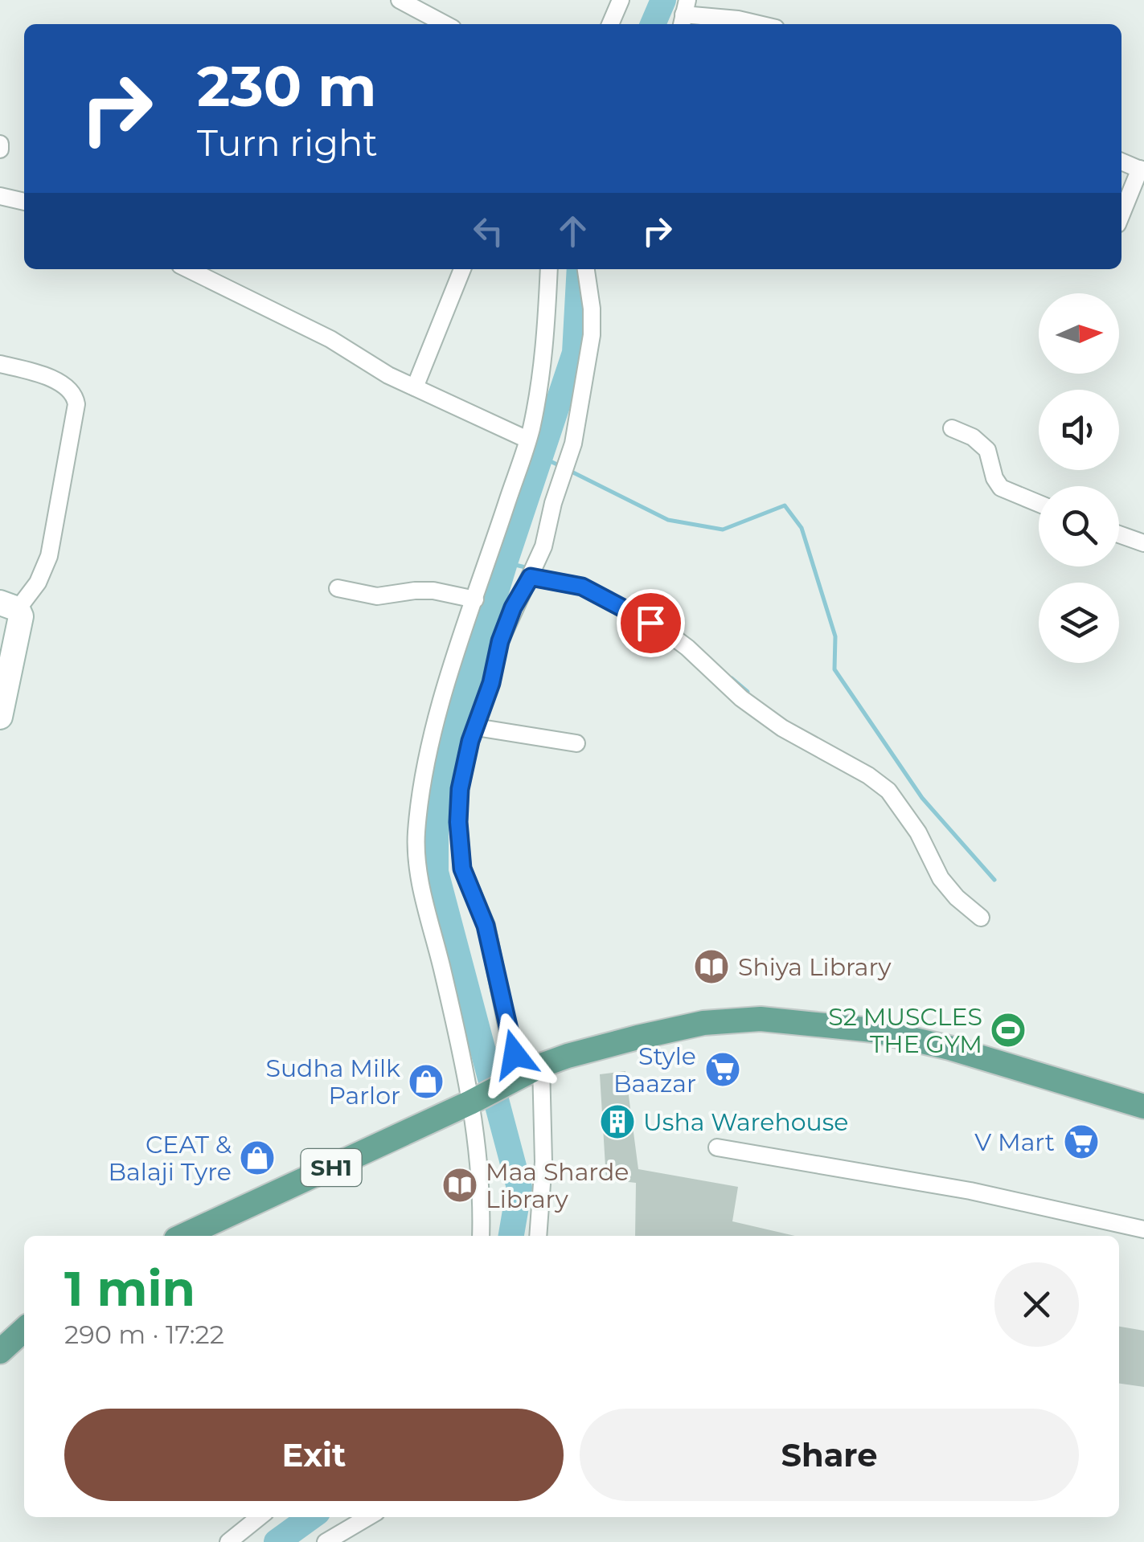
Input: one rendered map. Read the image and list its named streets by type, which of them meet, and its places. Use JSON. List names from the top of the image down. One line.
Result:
{"streets":{"main road":["SH1"]},"places":{"library":["Shiya Library","Maa Sharde Library"],"sports":["S2 MUSCLES THE GYM"],"supermarket":["Style Baazar","V Mart"],"shop":["Sudha Milk Parlor","CEAT & Balaji Tyre"],"building":["Usha Warehouse"]},"north":"right","page":{"turn":["230 m","Turn right"],"heading":["1 min","290 m · 17:22"],"buttons":["Exit","Share"]}}
